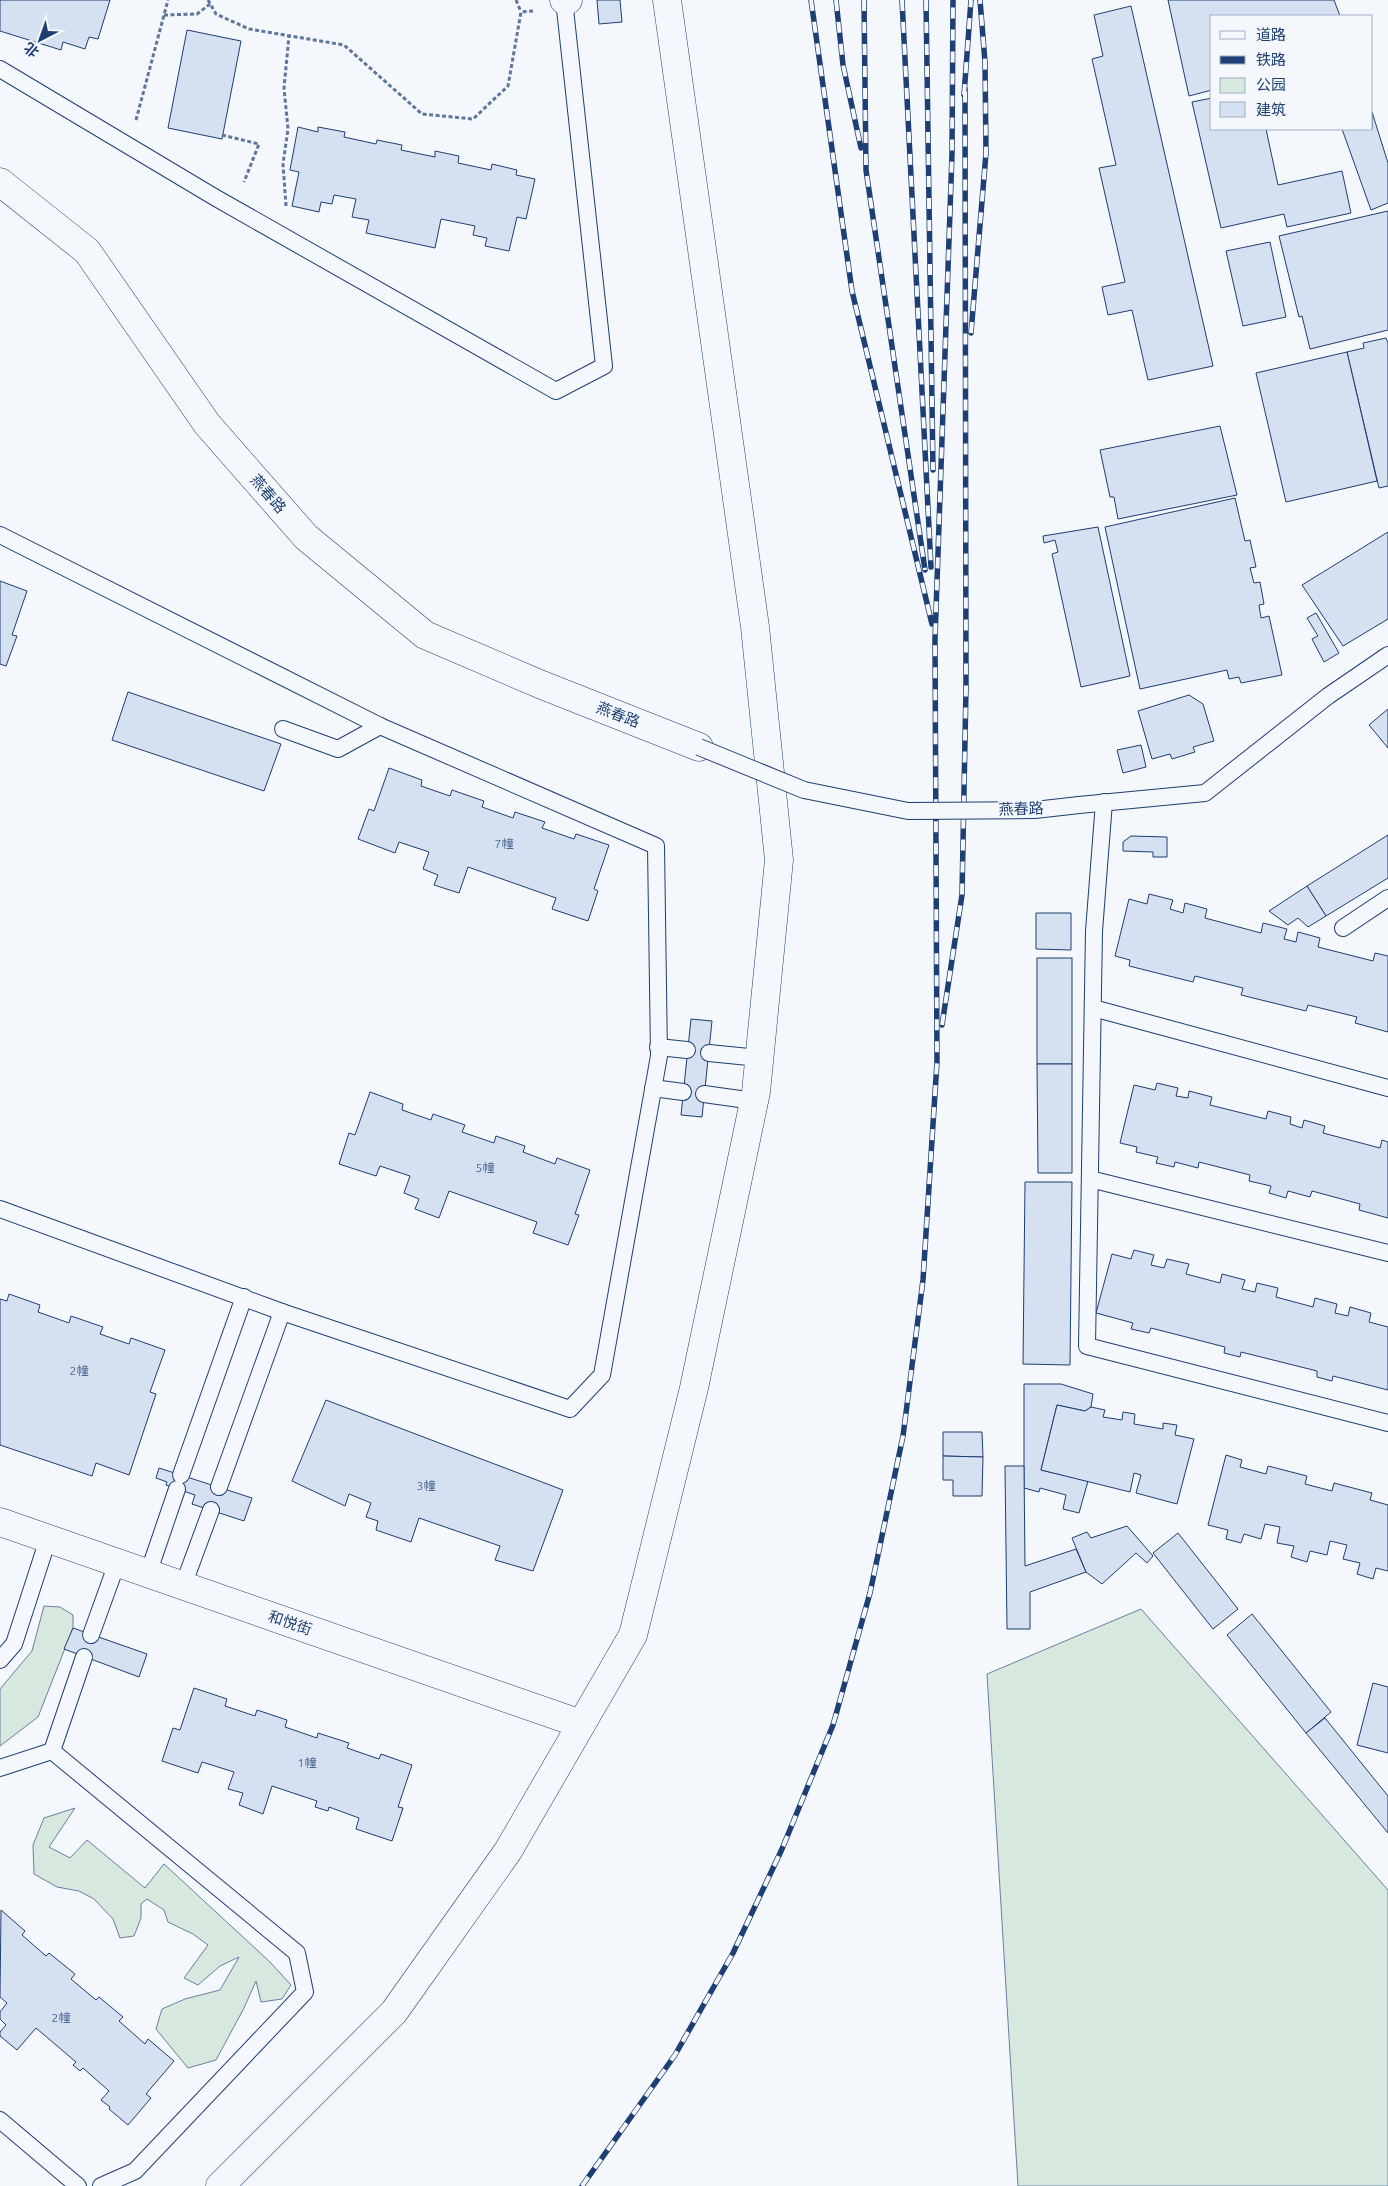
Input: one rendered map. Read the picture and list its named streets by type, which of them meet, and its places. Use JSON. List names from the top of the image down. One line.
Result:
{"streets":{"street":["燕春路","和悦街"]},"house_numbers":["7幢","5幢","2幢","3幢","1幢","2幢"],"legend":["道路","铁路","公园","建筑"],"north":"bottom left"}
